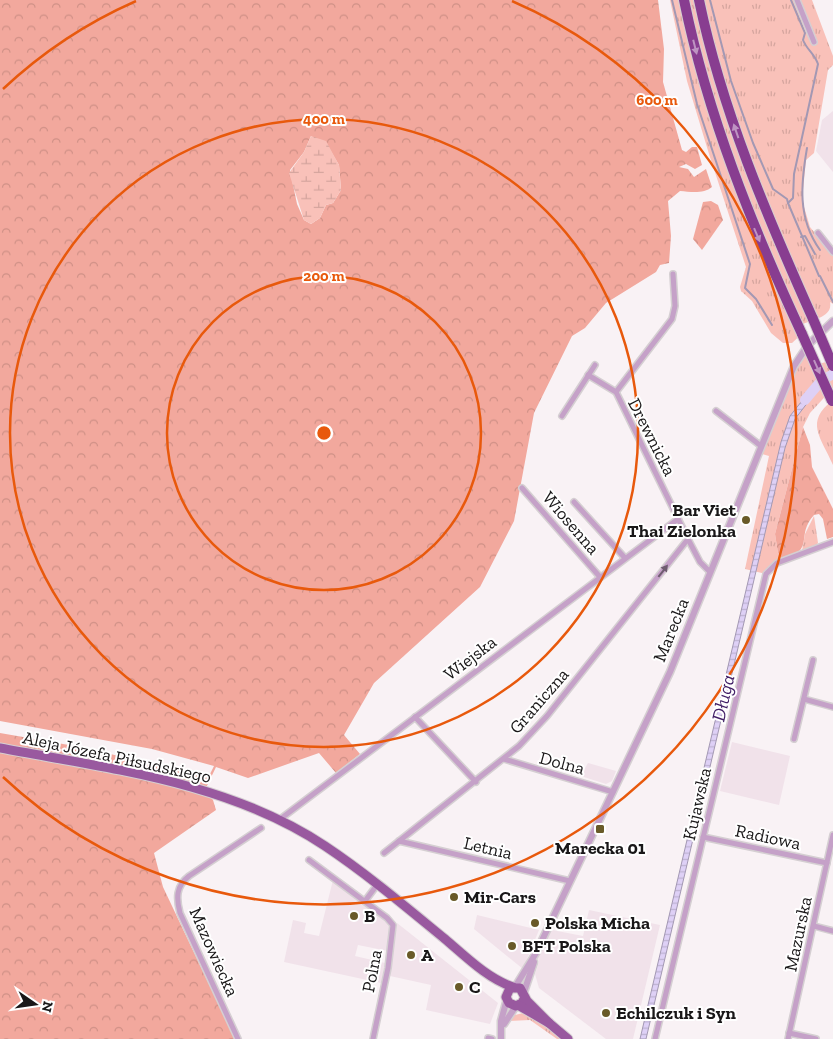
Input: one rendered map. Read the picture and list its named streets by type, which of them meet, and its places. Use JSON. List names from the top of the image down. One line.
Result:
{"streets":{"main road":["Aleja Józefa Piłsudskiego"],"street":["Drewnicka","Wiosenna","Marecka","Wiejska","Graniczna","Dolna","Kujawska","Radiowa","Letnia","Mazurska","Mazowiecka","Polna"]},"crossings":[["Drewnicka","Marecka"],["Drewnicka","Wiejska"],["Drewnicka","Graniczna"],["Wiosenna","Wiejska"],["Marecka","Aleja Józefa Piłsudskiego"],["Marecka","Dolna"],["Marecka","Letnia"],["Wiejska","Aleja Józefa Piłsudskiego"],["Graniczna","Dolna"],["Graniczna","Letnia"],["Kujawska","Radiowa"],["Radiowa","Mazurska"]],"one_way":["Graniczna"],"water":["Długa"],"places":{"other":["Bar Viet Thai Zielonka","Mir-Cars","B","Polska Micha","BFT Polska","A","C","Echilczuk i Syn"],"transit":["Marecka 01"]},"north":"right","rings":["600 m","400 m","200 m"]}
